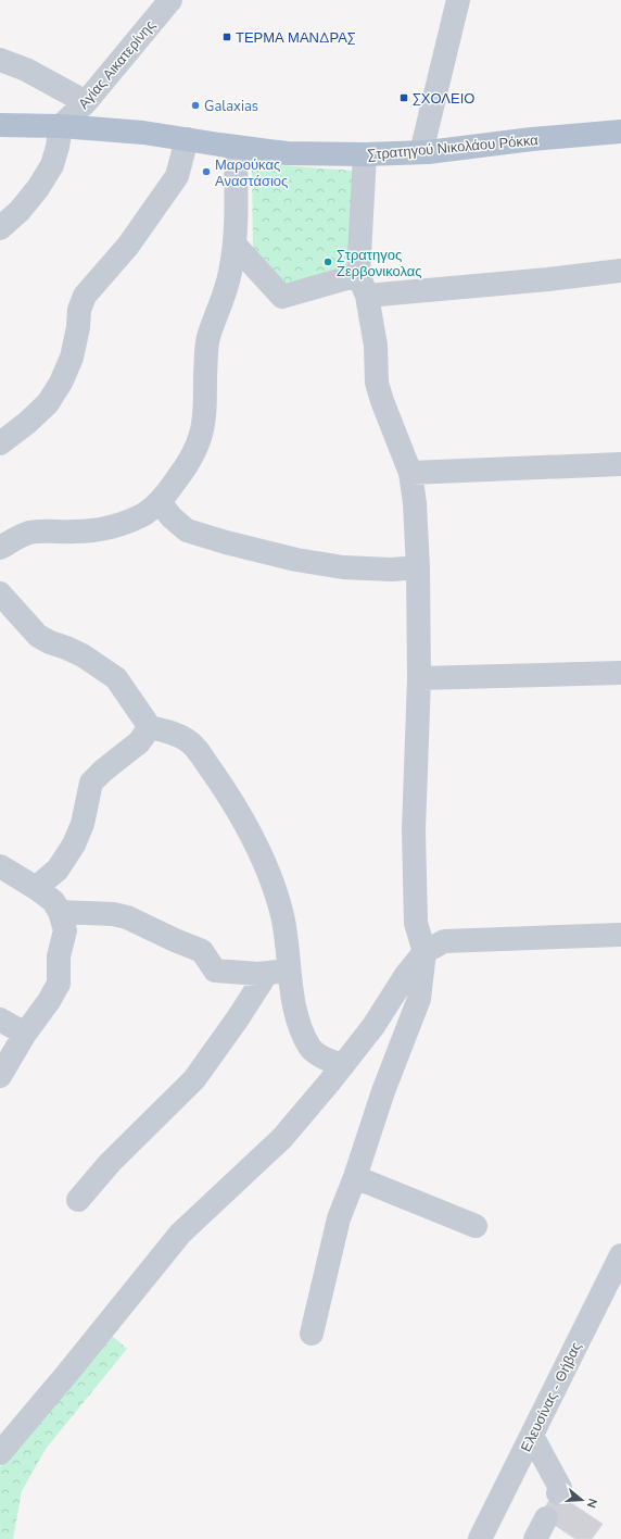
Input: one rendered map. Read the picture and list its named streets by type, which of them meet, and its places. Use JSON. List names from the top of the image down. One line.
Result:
{"streets":{"main road":["Στρατηγού Νικολάου Ρόκκα"],"street":["Αγίας Αικατερίνης","Ελευσίνας - Θήβας"]},"crossings":[["Αγίας Αικατερίνης","Στρατηγού Νικολάου Ρόκκα"]],"places":{"transit":["ΤΕΡΜΑ ΜΑΝΔΡΑΣ","ΣΧΟΛΕΙΟ"],"other":["Galaxias","Μαρούκας Αναστάσιος","Στρατηγος Ζερβονικολας"]},"north":"right"}
